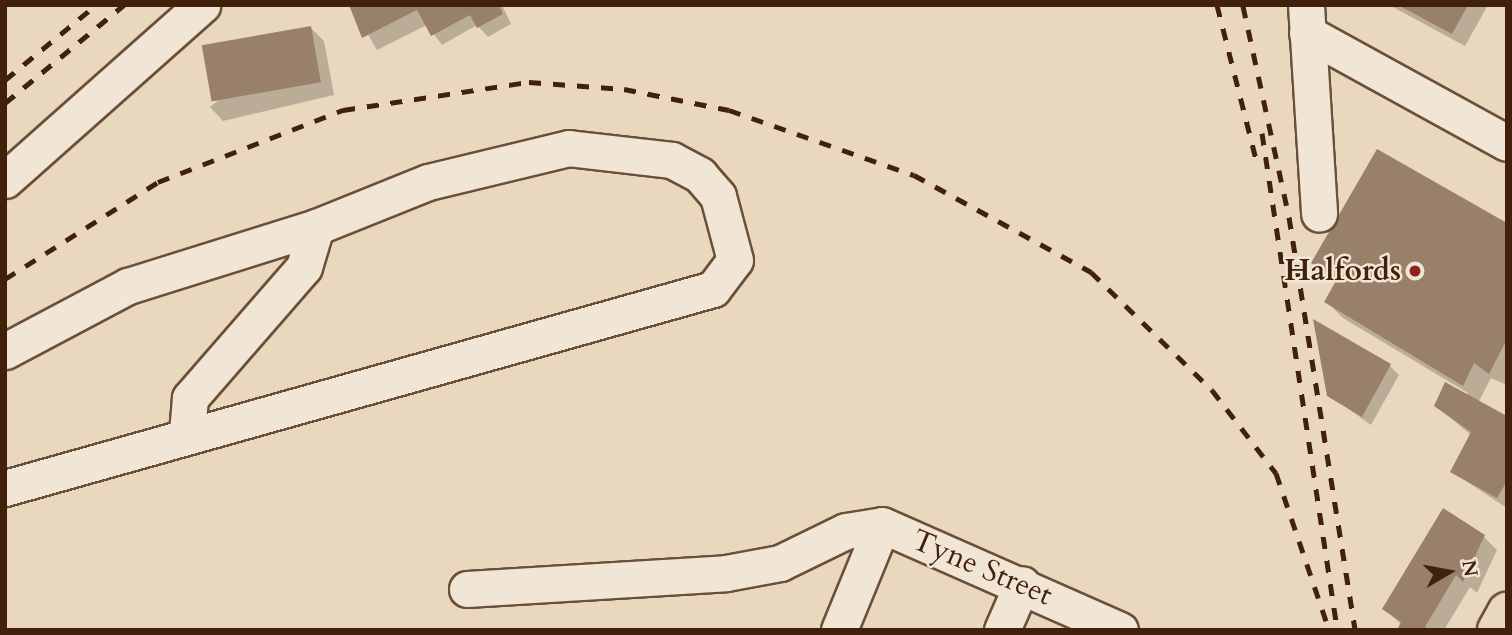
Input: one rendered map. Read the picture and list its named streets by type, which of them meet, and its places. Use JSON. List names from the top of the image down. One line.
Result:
{"streets":{"street":["Tyne Street"]},"places":["Halfords"],"north":"right"}
